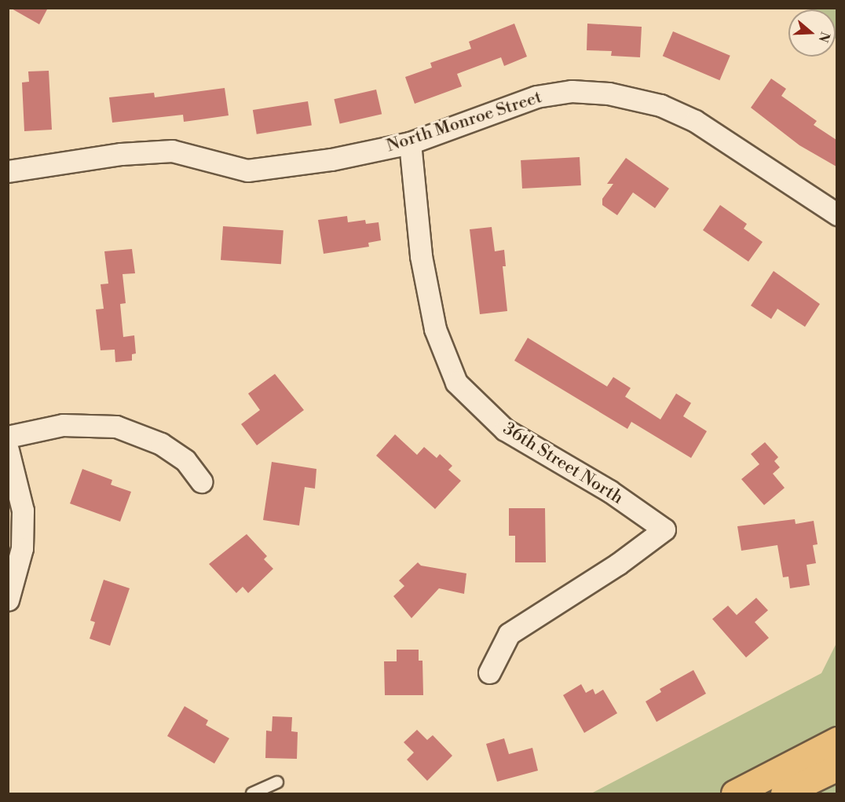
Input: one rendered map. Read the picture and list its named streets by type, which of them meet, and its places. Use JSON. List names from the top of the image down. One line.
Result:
{"streets":{"street":["North Monroe Street","36th Street North"]},"crossings":[["North Monroe Street","36th Street North"]],"north":"right"}
